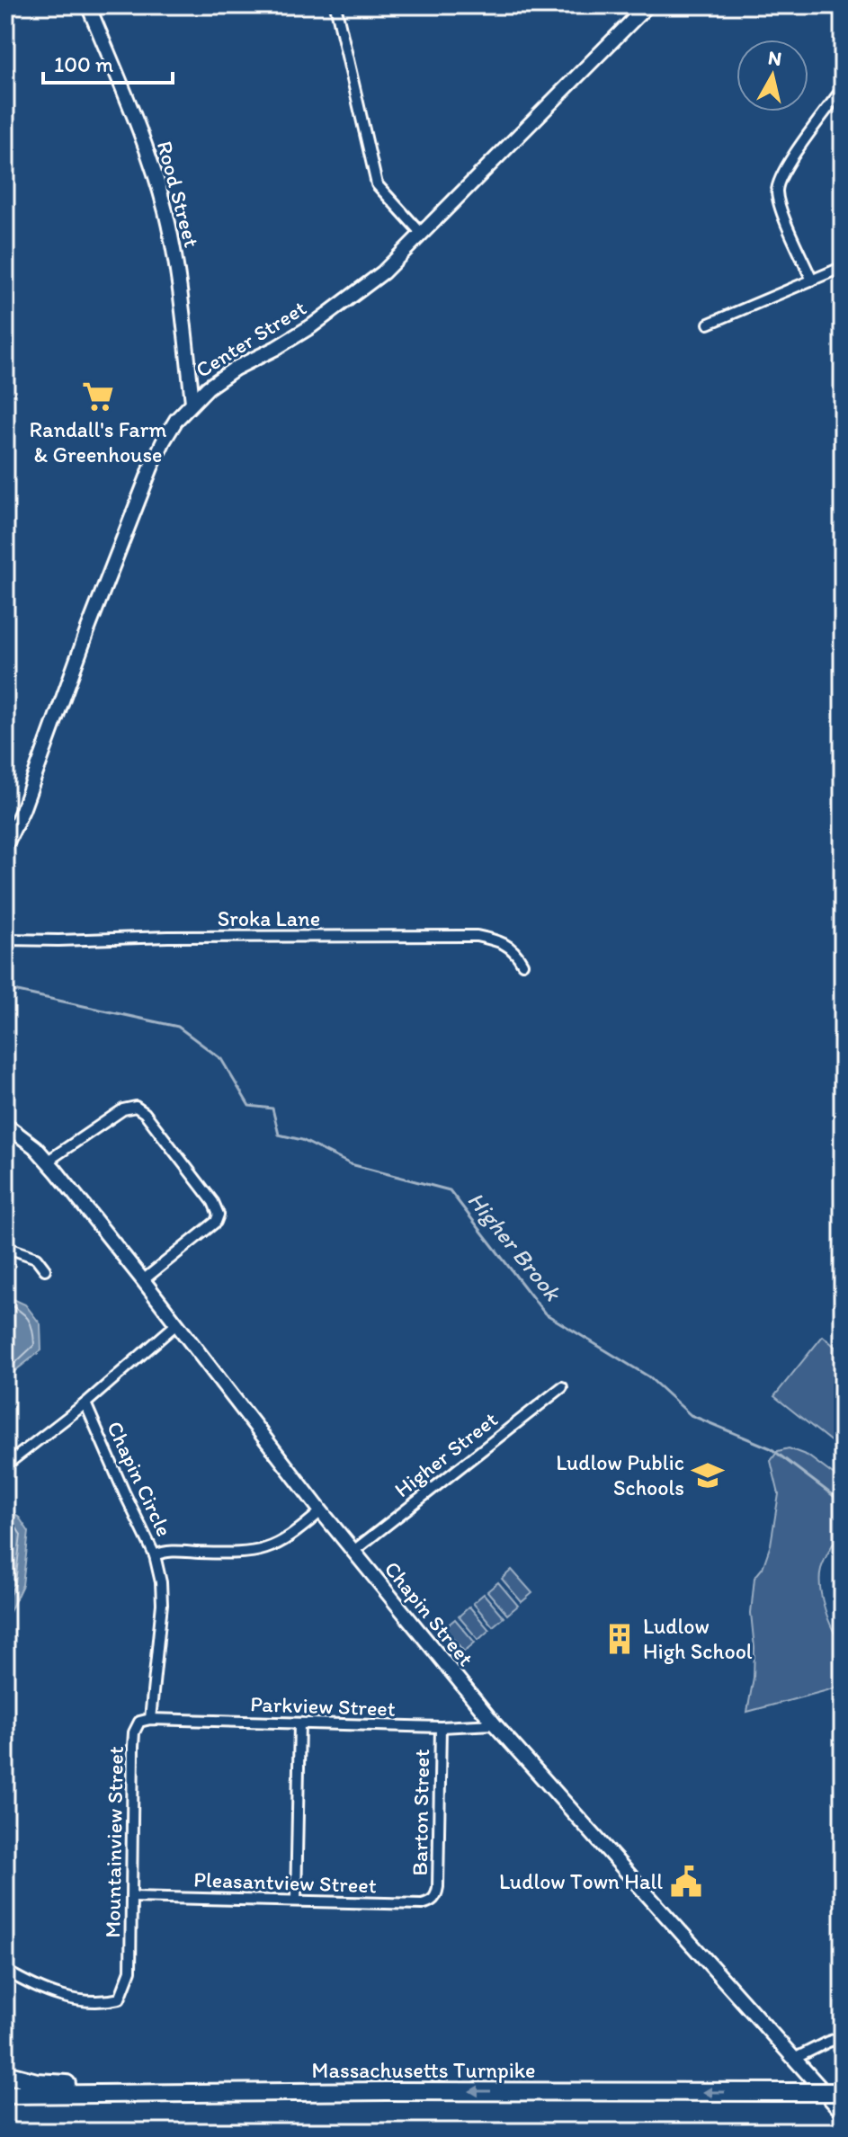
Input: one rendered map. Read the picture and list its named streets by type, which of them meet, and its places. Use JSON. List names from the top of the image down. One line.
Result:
{"streets":{"highway":["Massachusetts Turnpike"],"main road":["Rood Street","Center Street","Chapin Street"],"street":["Sroka Lane","Higher Street","Chapin Circle","Parkview Street","Barton Street","Mountainview Street","Pleasantview Street"]},"crossings":[["Rood Street","Center Street"],["Higher Street","Chapin Street"],["Chapin Circle","Chapin Street"],["Chapin Circle","Mountainview Street"],["Chapin Street","Parkview Street"],["Parkview Street","Barton Street"],["Parkview Street","Mountainview Street"],["Barton Street","Pleasantview Street"],["Mountainview Street","Pleasantview Street"]],"one_way":["Massachusetts Turnpike"],"water":["Higher Brook"],"places":{"supermarket":["Randall's Farm & Greenhouse"],"school or university":["Ludlow Public Schools"],"building":["Ludlow High School"],"public building":["Ludlow Town Hall"]},"scale_bar":"100 m","north":"top"}
